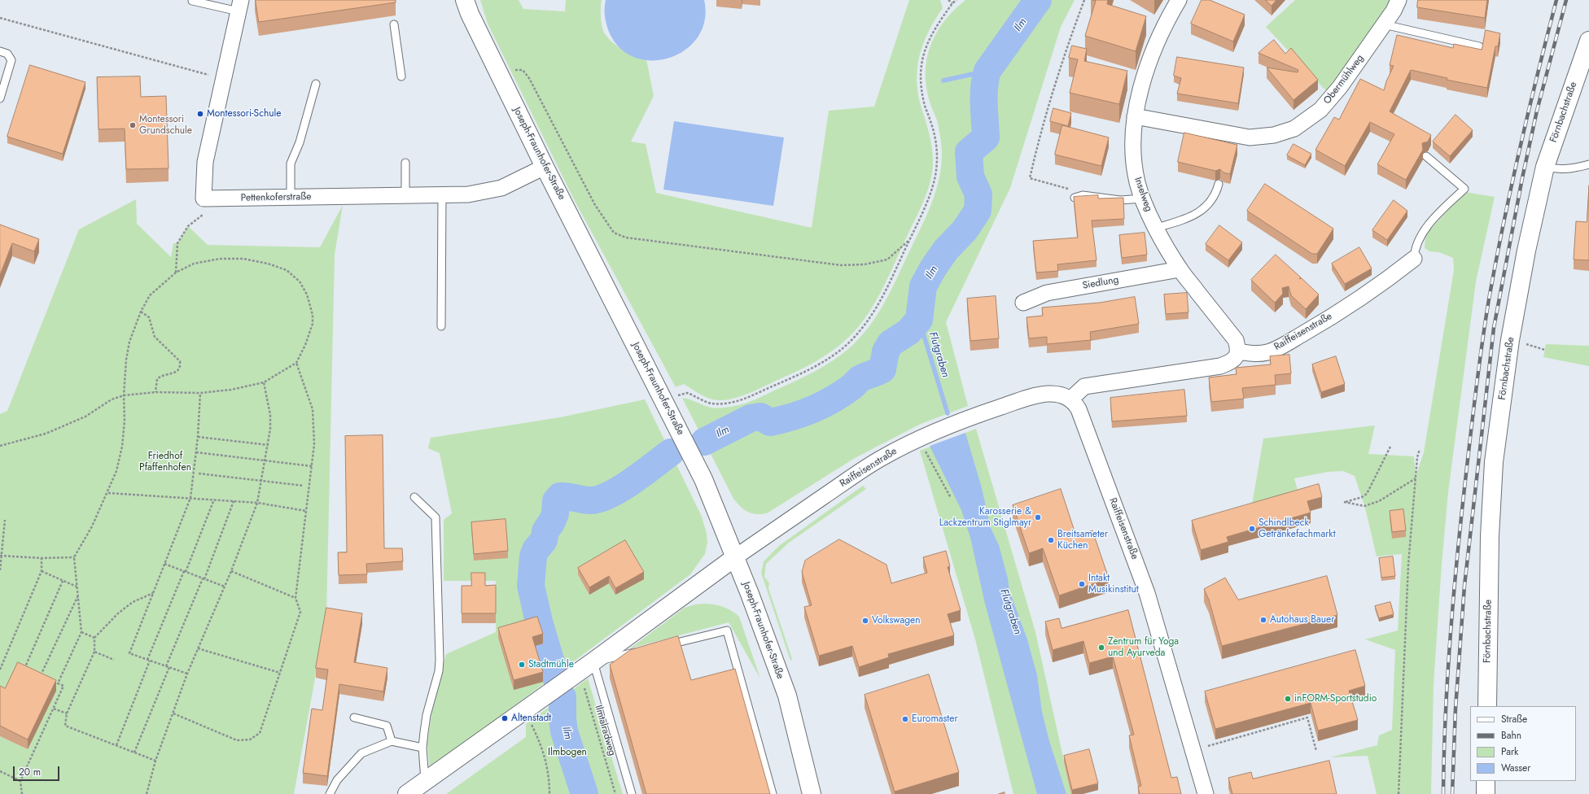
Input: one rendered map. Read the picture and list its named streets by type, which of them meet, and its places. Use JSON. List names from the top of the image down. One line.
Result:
{"streets":{"street":["Obermühlweg","Förnbachstraße","Joseph-Fraunhofer-Straße","Inselweg","Pettenkoferstraße","Siedlung","Raiffeisenstraße"],"path":["Ilmtalradweg"]},"crossings":[["Obermühlweg","Inselweg"],["Joseph-Fraunhofer-Straße","Pettenkoferstraße"],["Joseph-Fraunhofer-Straße","Raiffeisenstraße"],["Inselweg","Siedlung"],["Inselweg","Raiffeisenstraße"]],"water":["Ilm","Flutgraben"],"parks":["Friedhof Pfaffenhofen","Ilmbogen"],"places":["Montessori-Schule","Montessori Grundschule","Karosserie & Lackzentrum Stiglmayr","Schindlbeck Getränkefachmarkt","Breitsameter Küchen","Intakt Musikinstitut","Autohaus Bauer","Volkswagen","Zentrum für Yoga und Ayurveda","Stadtmühle","inFORM-Sportstudio","Altenstadt","Euromaster"],"legend":["Straße","Bahn","Park","Wasser"],"scale_bar":"20 m"}
